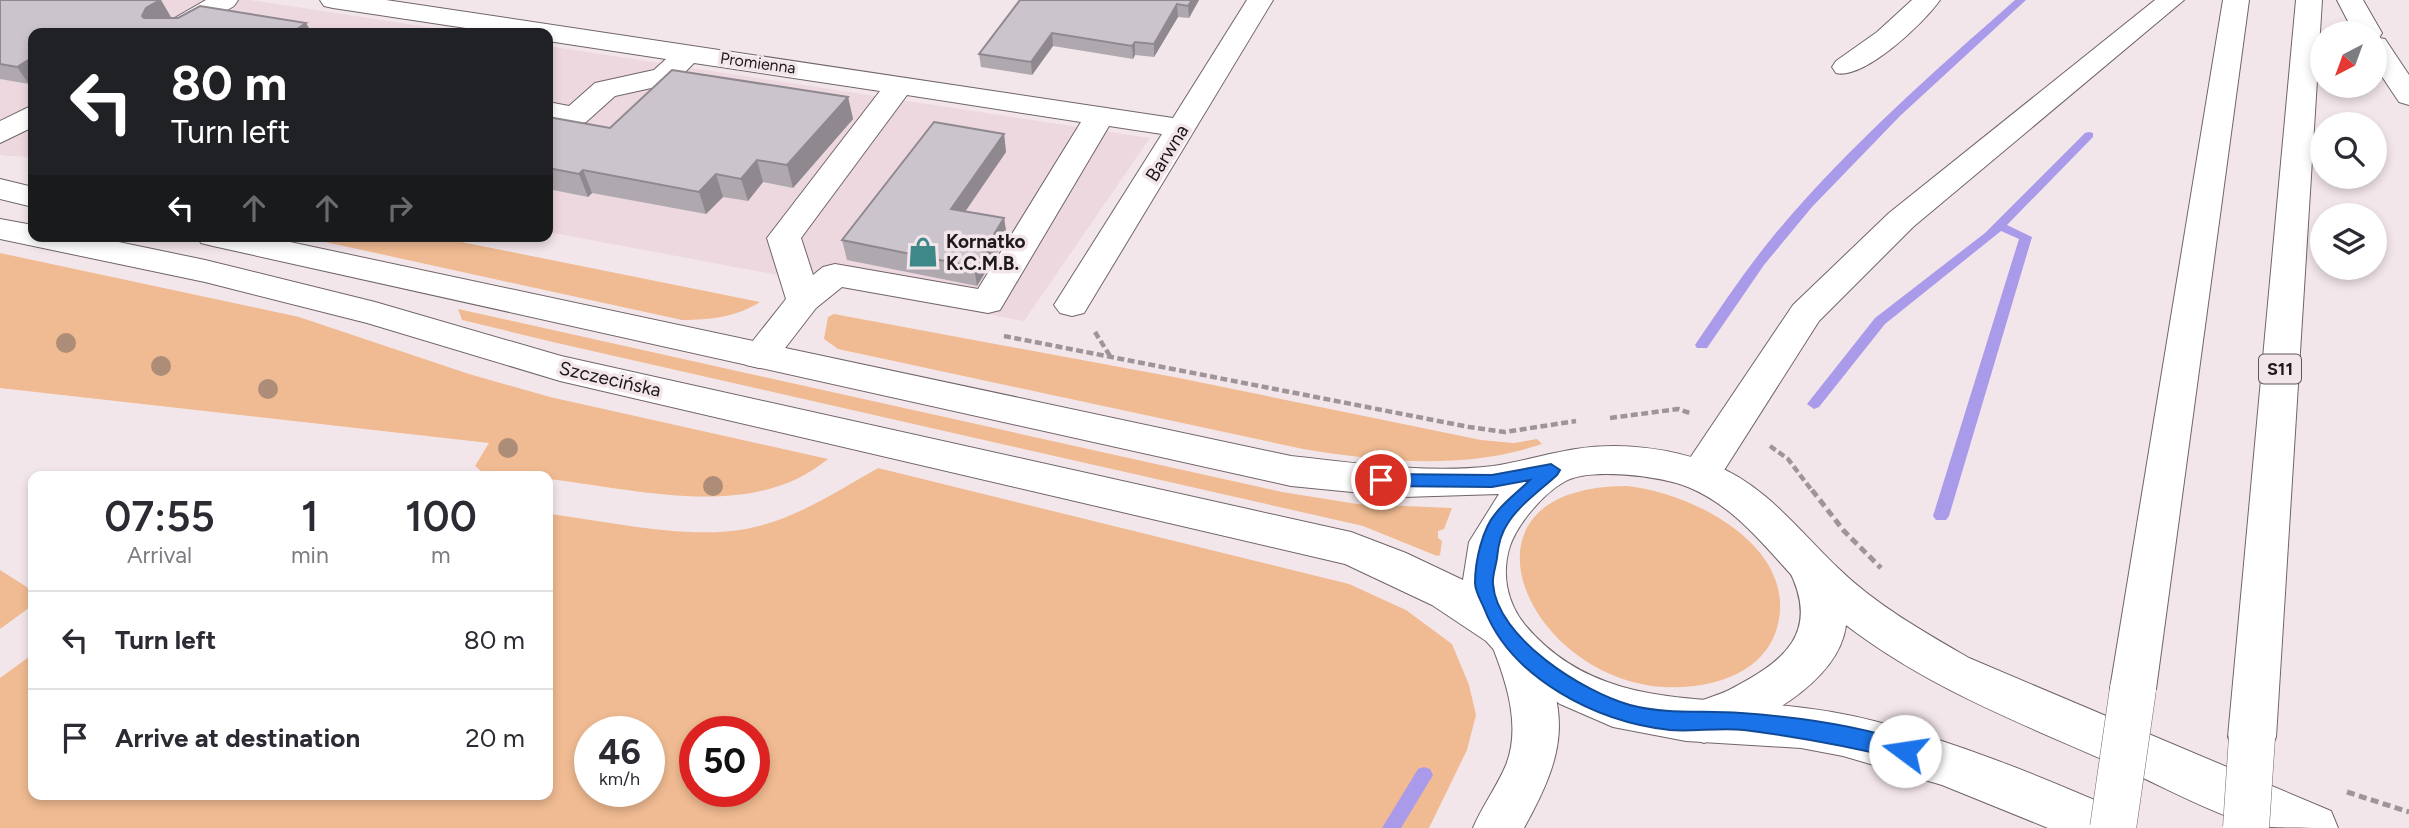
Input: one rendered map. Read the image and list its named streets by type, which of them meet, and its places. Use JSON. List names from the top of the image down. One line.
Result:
{"streets":{"main road":["Promienna","Barwna","S11","Szczecińska"]},"crossings":[["Promienna","Barwna"]],"places":{"shop":["Kornatko K.C.M.B."]},"north":"bottom left","page":{"turn":["80 m","Turn left"],"eta":["07:55","Arrival","1","min","100","m"],"list":[{"name":"Turn left","value":"80 m"},{"name":"Arrive at destination","value":"20 m"}],"speed":"46 km/h","limit":"50"}}
